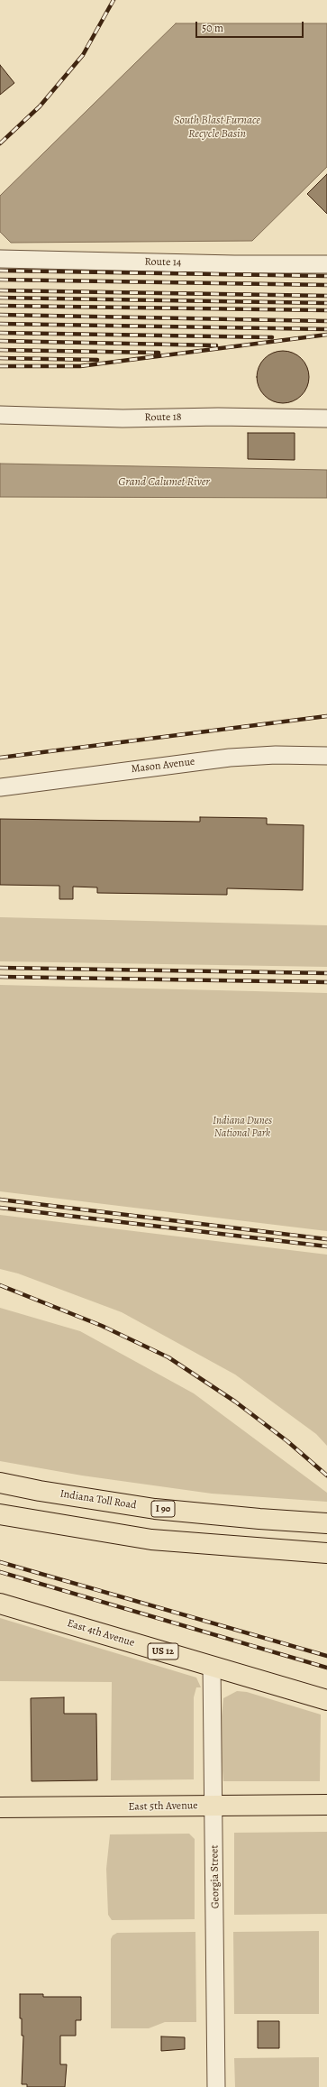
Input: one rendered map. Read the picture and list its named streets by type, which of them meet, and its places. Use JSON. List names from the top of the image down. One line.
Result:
{"streets":{"main road":["Indiana Toll Road","I 90","East 4th Avenue","US 12","East 5th Avenue"],"street":["Route 14","Route 18","Mason Avenue","Georgia Street"]},"crossings":[["East 4th Avenue","Georgia Street"],["East 5th Avenue","Georgia Street"]],"water":["South Blast Furnace Recycle Basin","Grand Calumet River"],"parks":["Indiana Dunes National Park"],"scale_bar":"50 m"}
